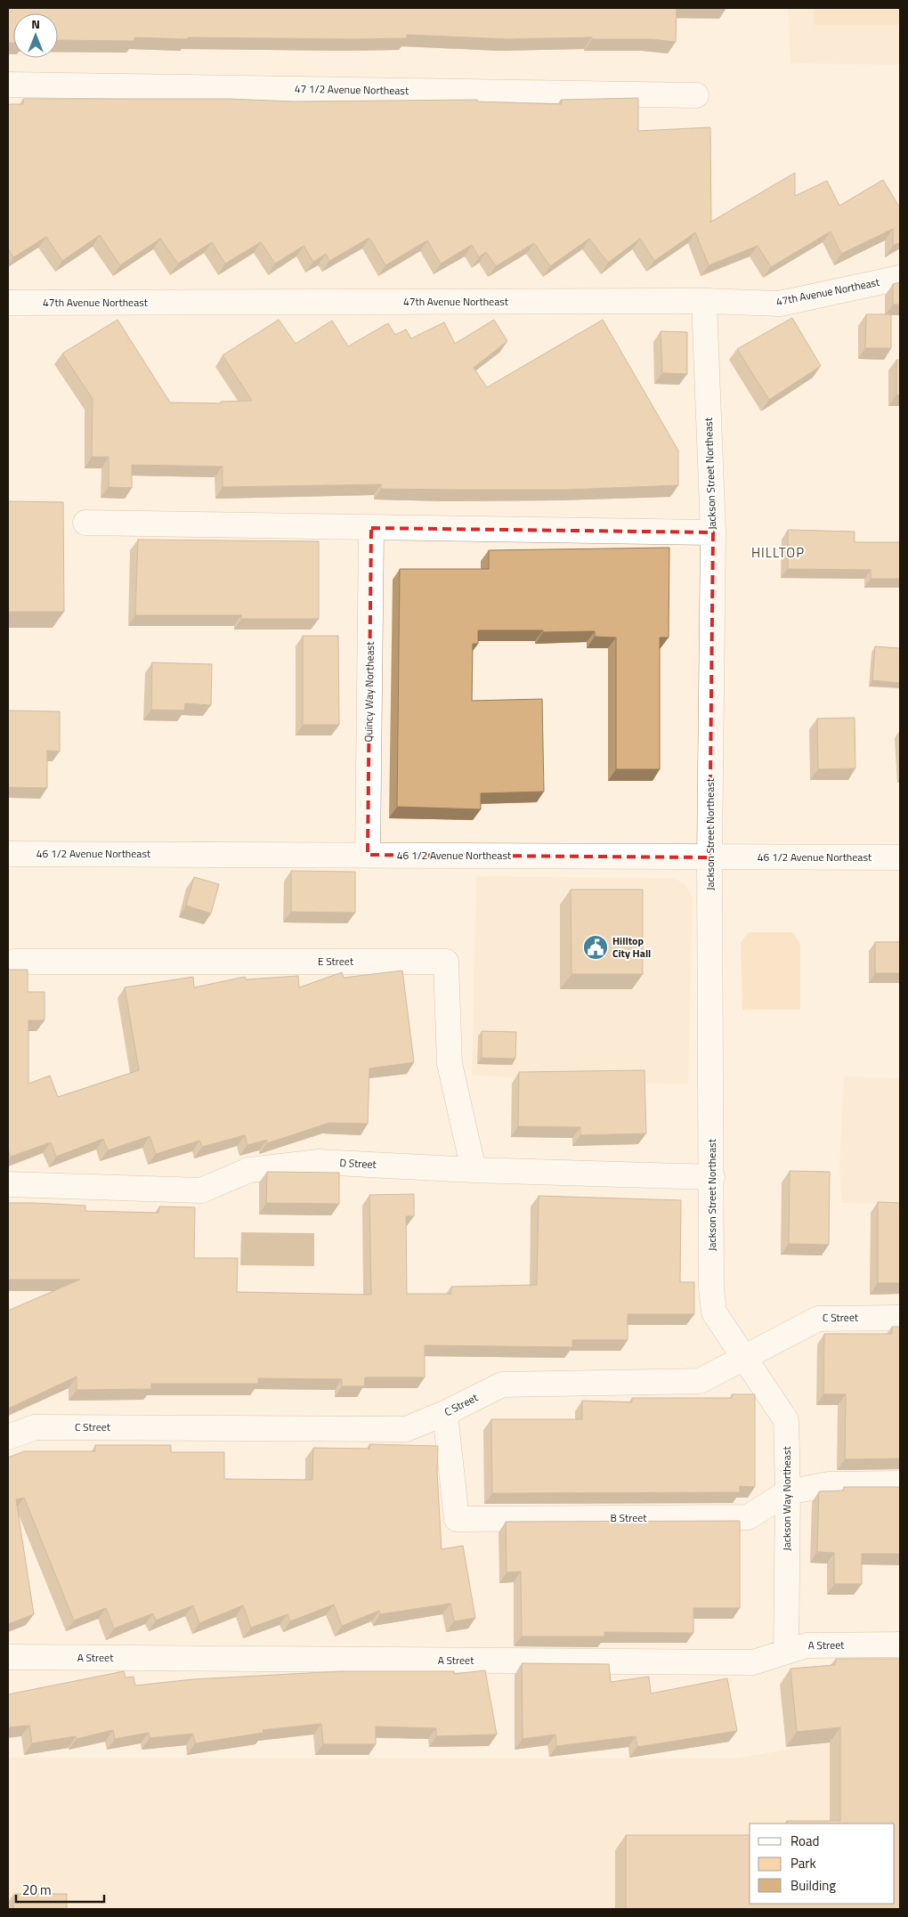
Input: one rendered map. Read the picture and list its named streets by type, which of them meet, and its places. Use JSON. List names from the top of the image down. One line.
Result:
{"streets":{"street":["47 1/2 Avenue Northeast","47th Avenue Northeast","Jackson Street Northeast","Quincy Way Northeast","46 1/2 Avenue Northeast","E Street","D Street","C Street","Jackson Way Northeast","B Street","A Street"]},"crossings":[["47th Avenue Northeast","Jackson Street Northeast"],["Jackson Street Northeast","46 1/2 Avenue Northeast"],["Jackson Street Northeast","D Street"],["Jackson Street Northeast","C Street"],["Jackson Street Northeast","Jackson Way Northeast"],["Quincy Way Northeast","46 1/2 Avenue Northeast"],["E Street","D Street"],["C Street","Jackson Way Northeast"],["C Street","B Street"],["Jackson Way Northeast","B Street"],["Jackson Way Northeast","A Street"]],"districts":["HILLTOP"],"places":{"public building":["Hilltop City Hall"]},"legend":["Road","Park","Building"],"scale_bar":"20 m","north":"top"}
